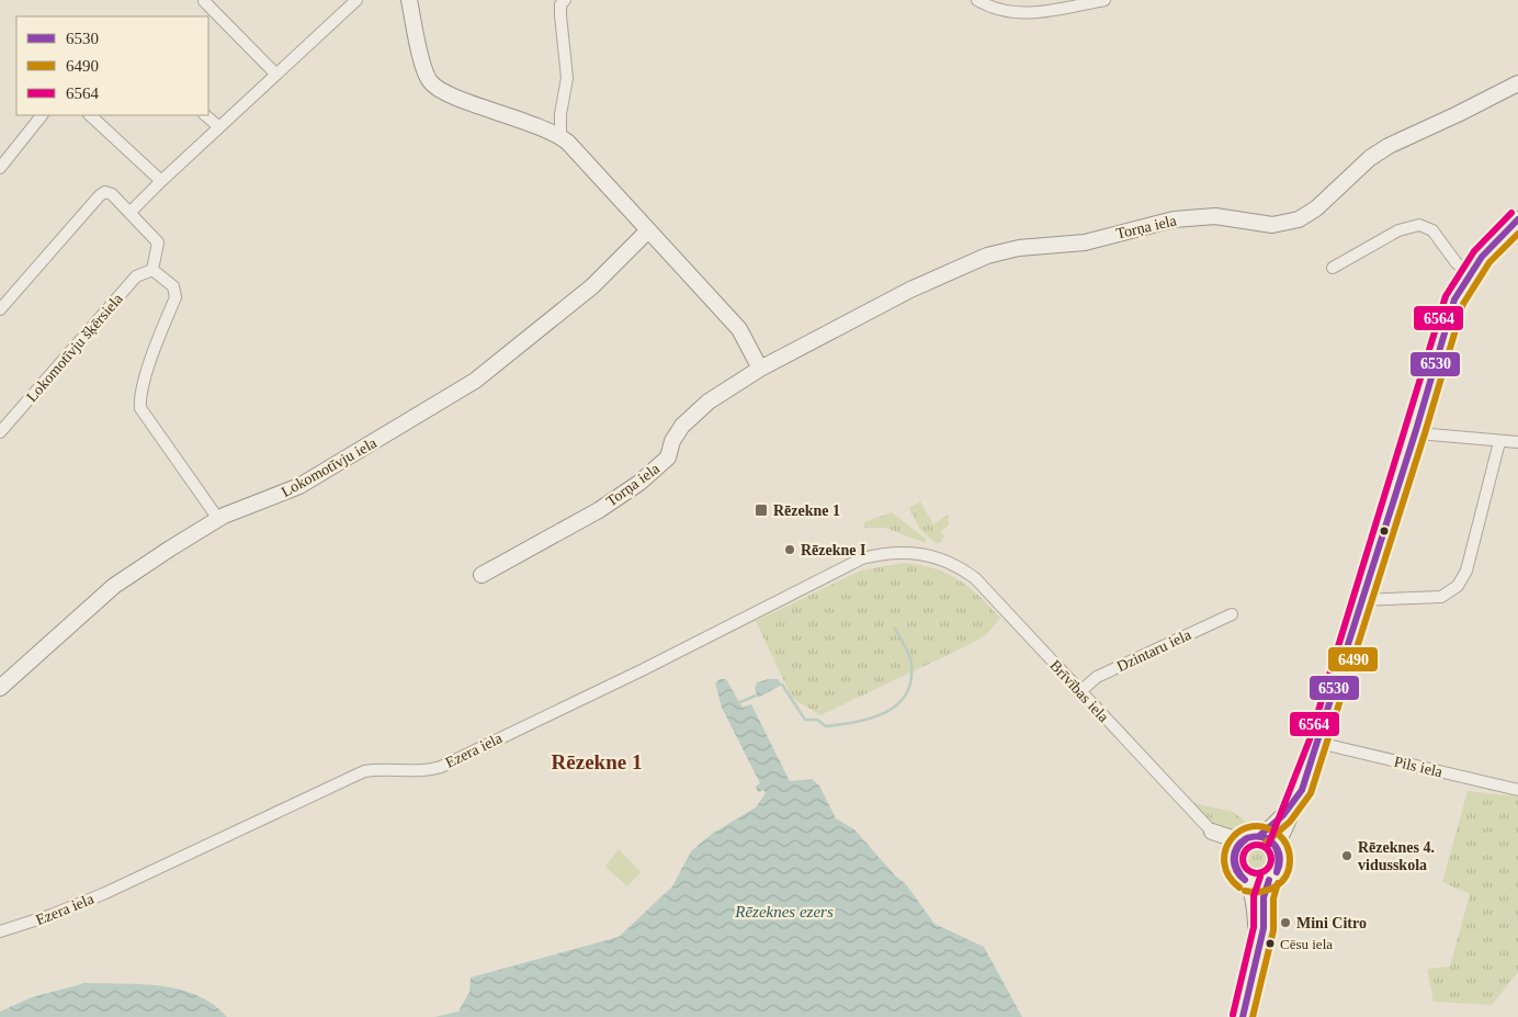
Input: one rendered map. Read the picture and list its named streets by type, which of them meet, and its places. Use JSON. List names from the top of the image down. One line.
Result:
{"streets":{"street":["Torņa iela","Lokomotīvju šķērsiela","Lokomotīvju iela","Dzintaru iela","Brīvības iela","Ezera iela","Pils iela"]},"crossings":[["Dzintaru iela","Brīvības iela"],["Brīvības iela","Ezera iela"]],"districts":["Rēzekne 1"],"water":["Rēzeknes ezers"],"places":{"transit":["Rēzekne 1"],"other":["Rēzekne I","Rēzeknes 4. vidusskola","Mini Citro","Cēsu iela"]},"lines":["transit line 6564","transit line 6530","transit line 6490"],"legend":["6530","6490","6564"]}
